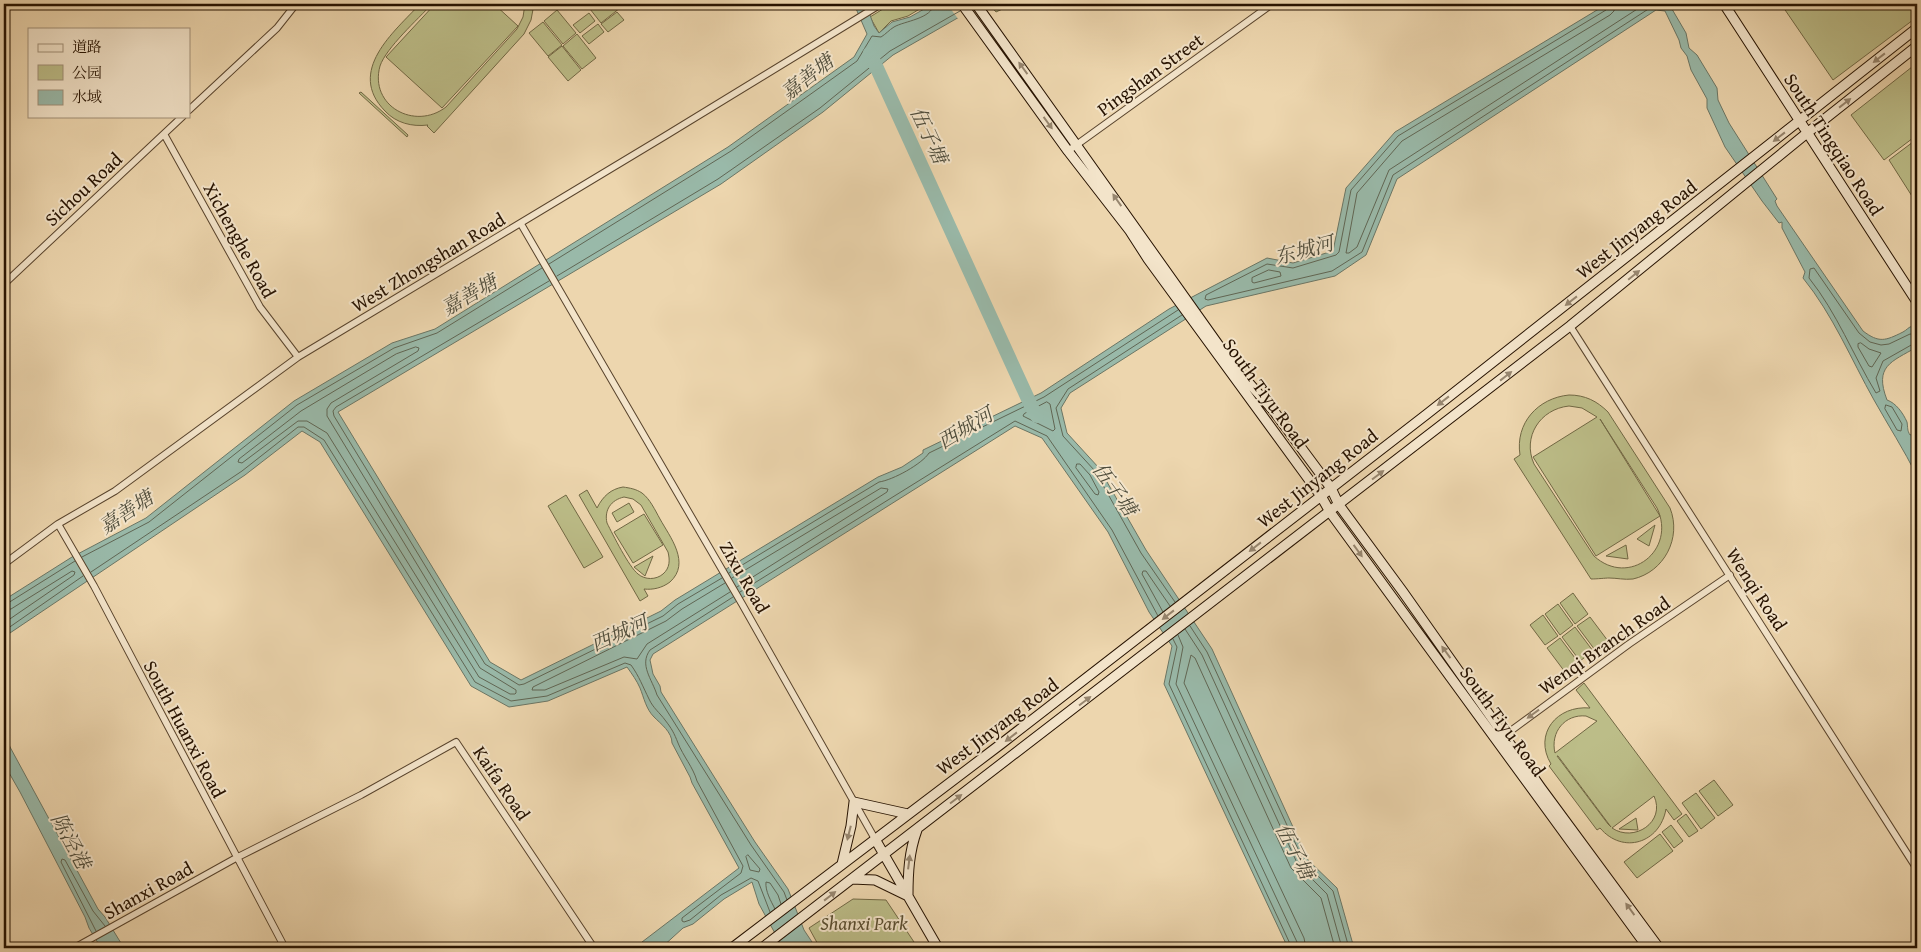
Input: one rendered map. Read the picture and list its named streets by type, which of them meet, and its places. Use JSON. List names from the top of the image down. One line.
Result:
{"streets":{"main road":["South Tingqiao Road","West Jinyang Road","South Tiyu Road","Zixu Road"],"street":["Pingshan Street","Sichou Road","Xichenghe Road","West Zhongshan Road","Wenqi Road","Wenqi Branch Road","South Huanxi Road","Kaifa Road","Shanxi Road"]},"crossings":[["Pingshan Street","South Tiyu Road"],["South Tingqiao Road","West Jinyang Road"],["Sichou Road","Xichenghe Road"],["West Jinyang Road","South Tiyu Road"],["West Jinyang Road","Zixu Road"],["West Jinyang Road","Wenqi Road"],["Xichenghe Road","West Zhongshan Road"],["West Zhongshan Road","Zixu Road"],["West Zhongshan Road","South Huanxi Road"],["South Tiyu Road","Wenqi Branch Road"],["Wenqi Road","Wenqi Branch Road"],["South Huanxi Road","Kaifa Road"],["South Huanxi Road","Shanxi Road"],["Kaifa Road","Shanxi Road"]],"one_way":["Wenqi Branch Road"],"water":["嘉善塘","伍子塘","东城河","西城河","陈泾港"],"parks":["Shanxi Park"],"legend":["道路","公园","水域"]}
